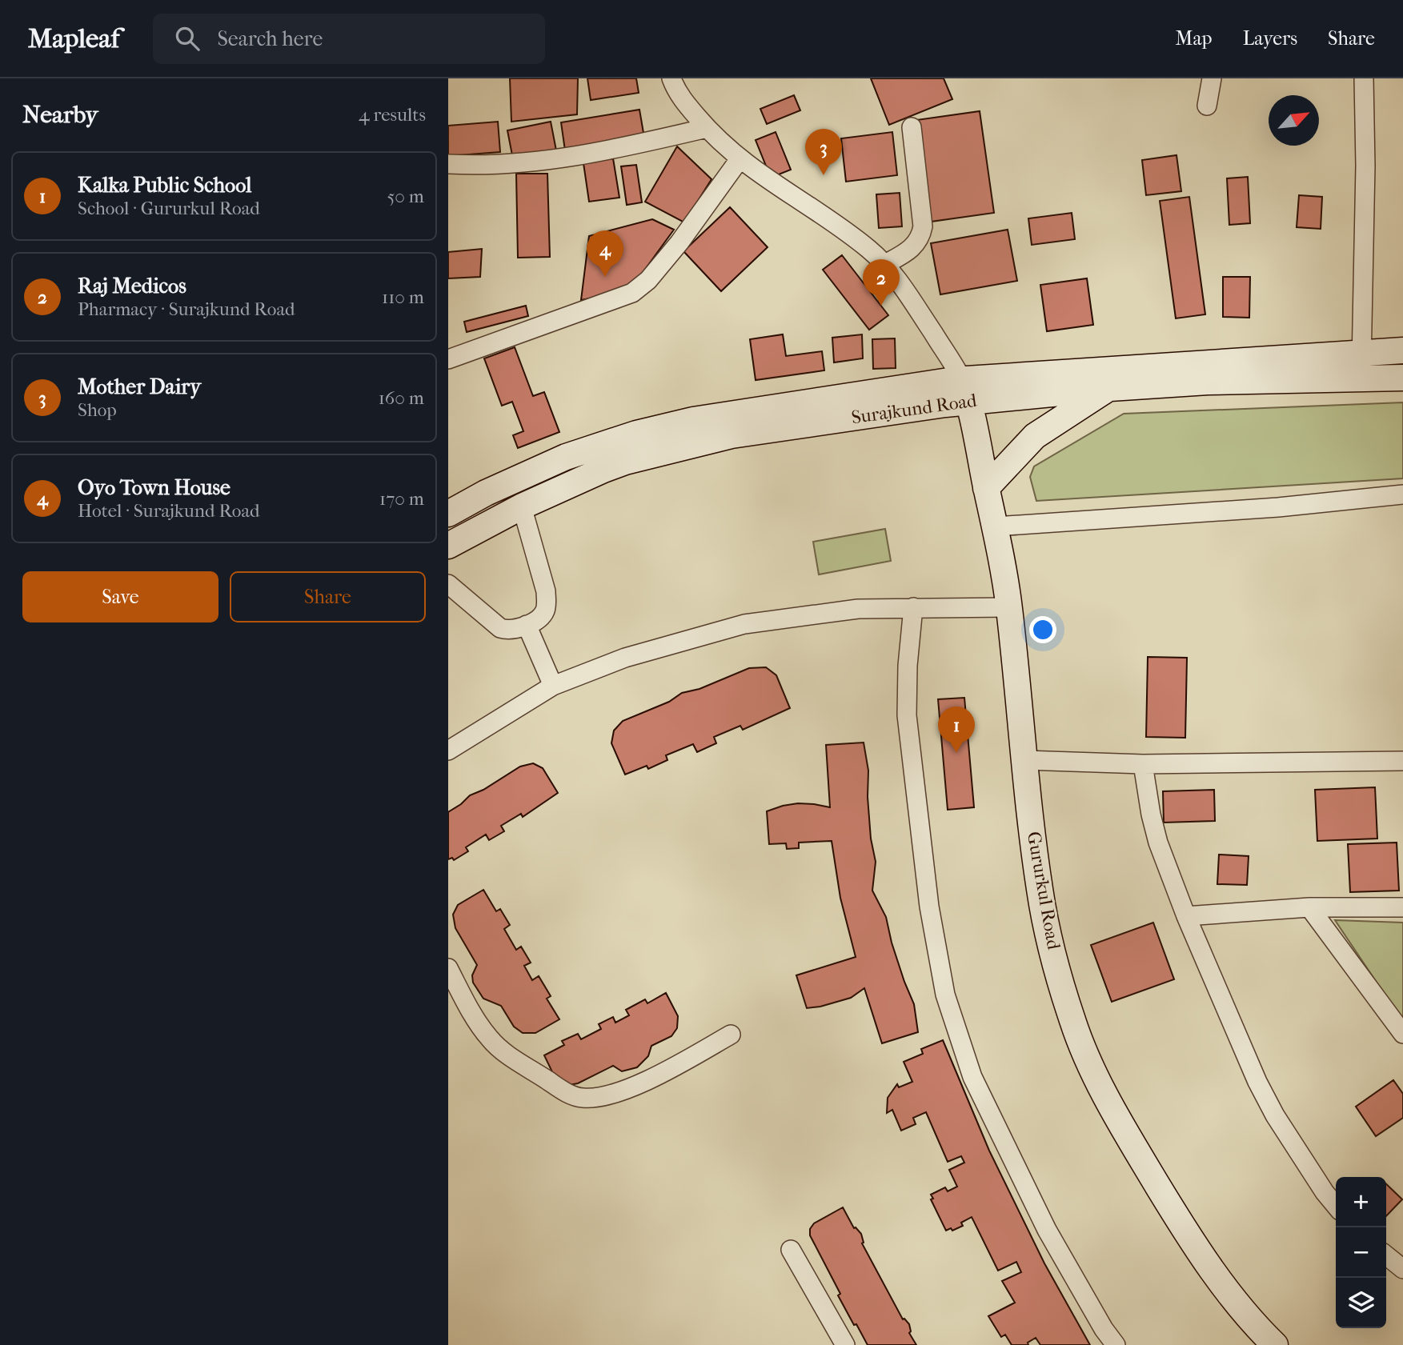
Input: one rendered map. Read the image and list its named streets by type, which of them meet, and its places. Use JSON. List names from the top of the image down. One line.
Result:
{"streets":{"main road":["Surajkund Road","Gururkul Road"]},"crossings":[["Surajkund Road","Gururkul Road"]],"north":"top right","page":{"header":"Mapleaf","search":"Search here","nav":["Map","Layers","Share"],"heading":["Nearby","4 results"],"pins":["3","4","2","1"],"list":[{"mark":"1","name":"Kalka Public School","note":"School · Gururkul Road","value":"50 m"},{"mark":"2","name":"Raj Medicos","note":"Pharmacy · Surajkund Road","value":"110 m"},{"mark":"3","name":"Mother Dairy","note":"Shop","value":"160 m"},{"mark":"4","name":"Oyo Town House","note":"Hotel · Surajkund Road","value":"170 m"}],"buttons":["Save","Share"],"map_buttons":["+","−"]}}
